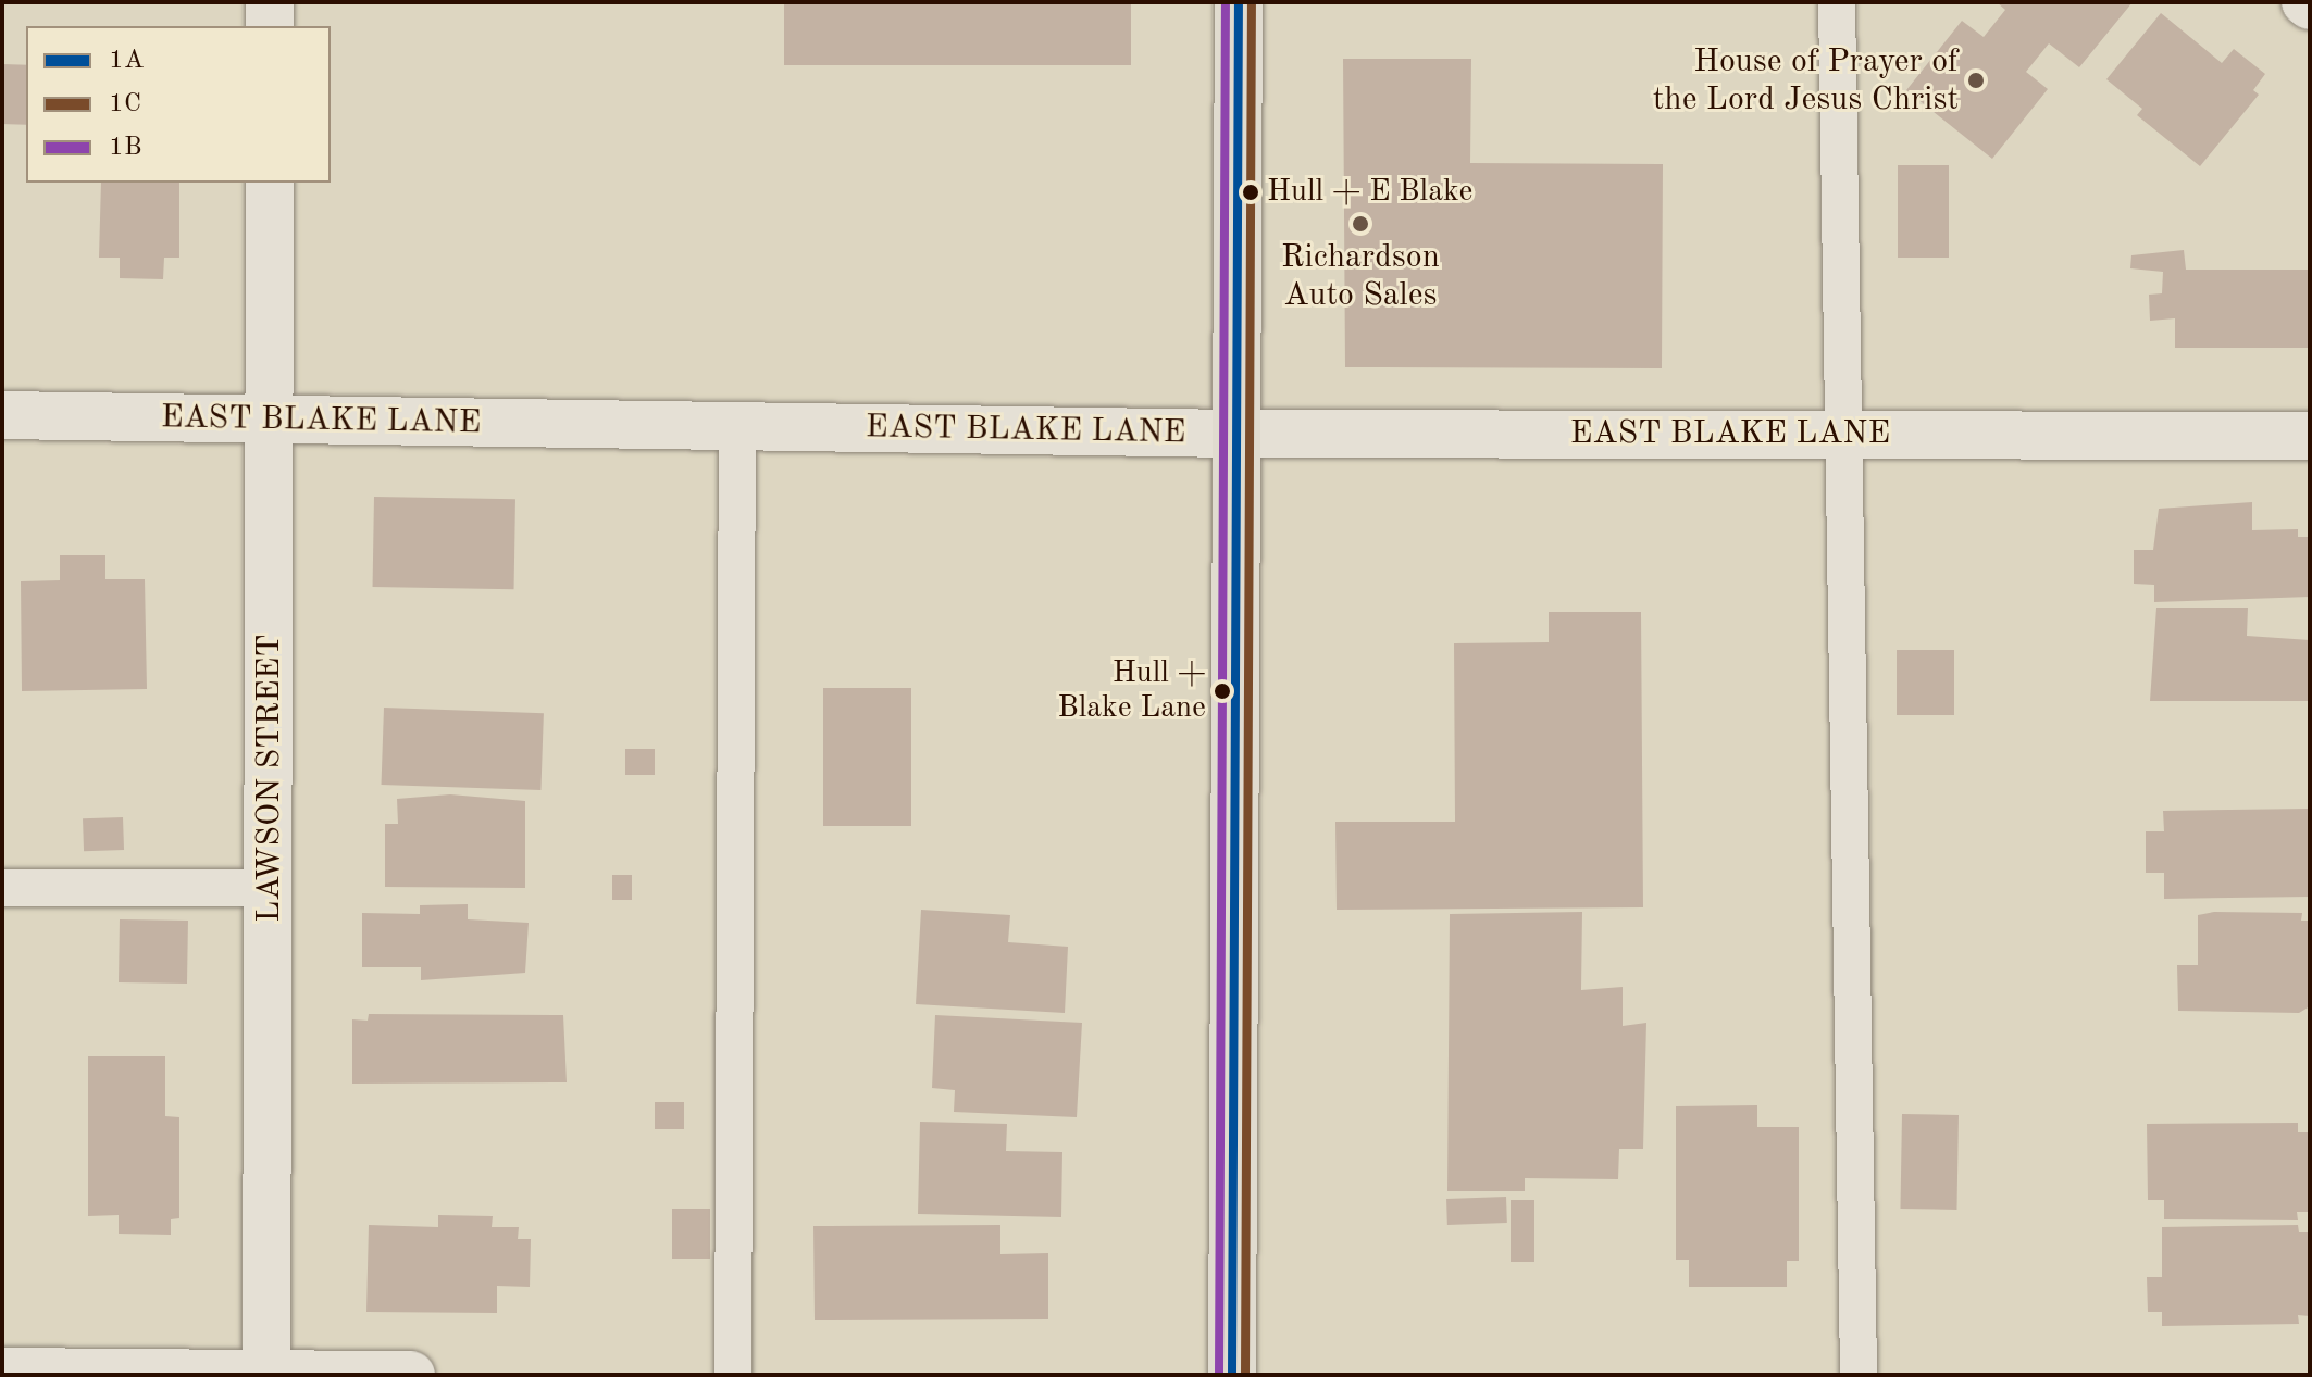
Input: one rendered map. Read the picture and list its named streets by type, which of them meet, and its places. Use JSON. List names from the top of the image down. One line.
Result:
{"streets":{"street":["EAST BLAKE LANE","LAWSON STREET"]},"crossings":[["EAST BLAKE LANE","LAWSON STREET"]],"places":["House of Prayer of the Lord Jesus Christ","Hull + E Blake","Richardson Auto Sales","Hull + Blake Lane"],"lines":["transit line 1A","transit line 1C","transit line 1B"],"legend":["1A","1C","1B"]}
